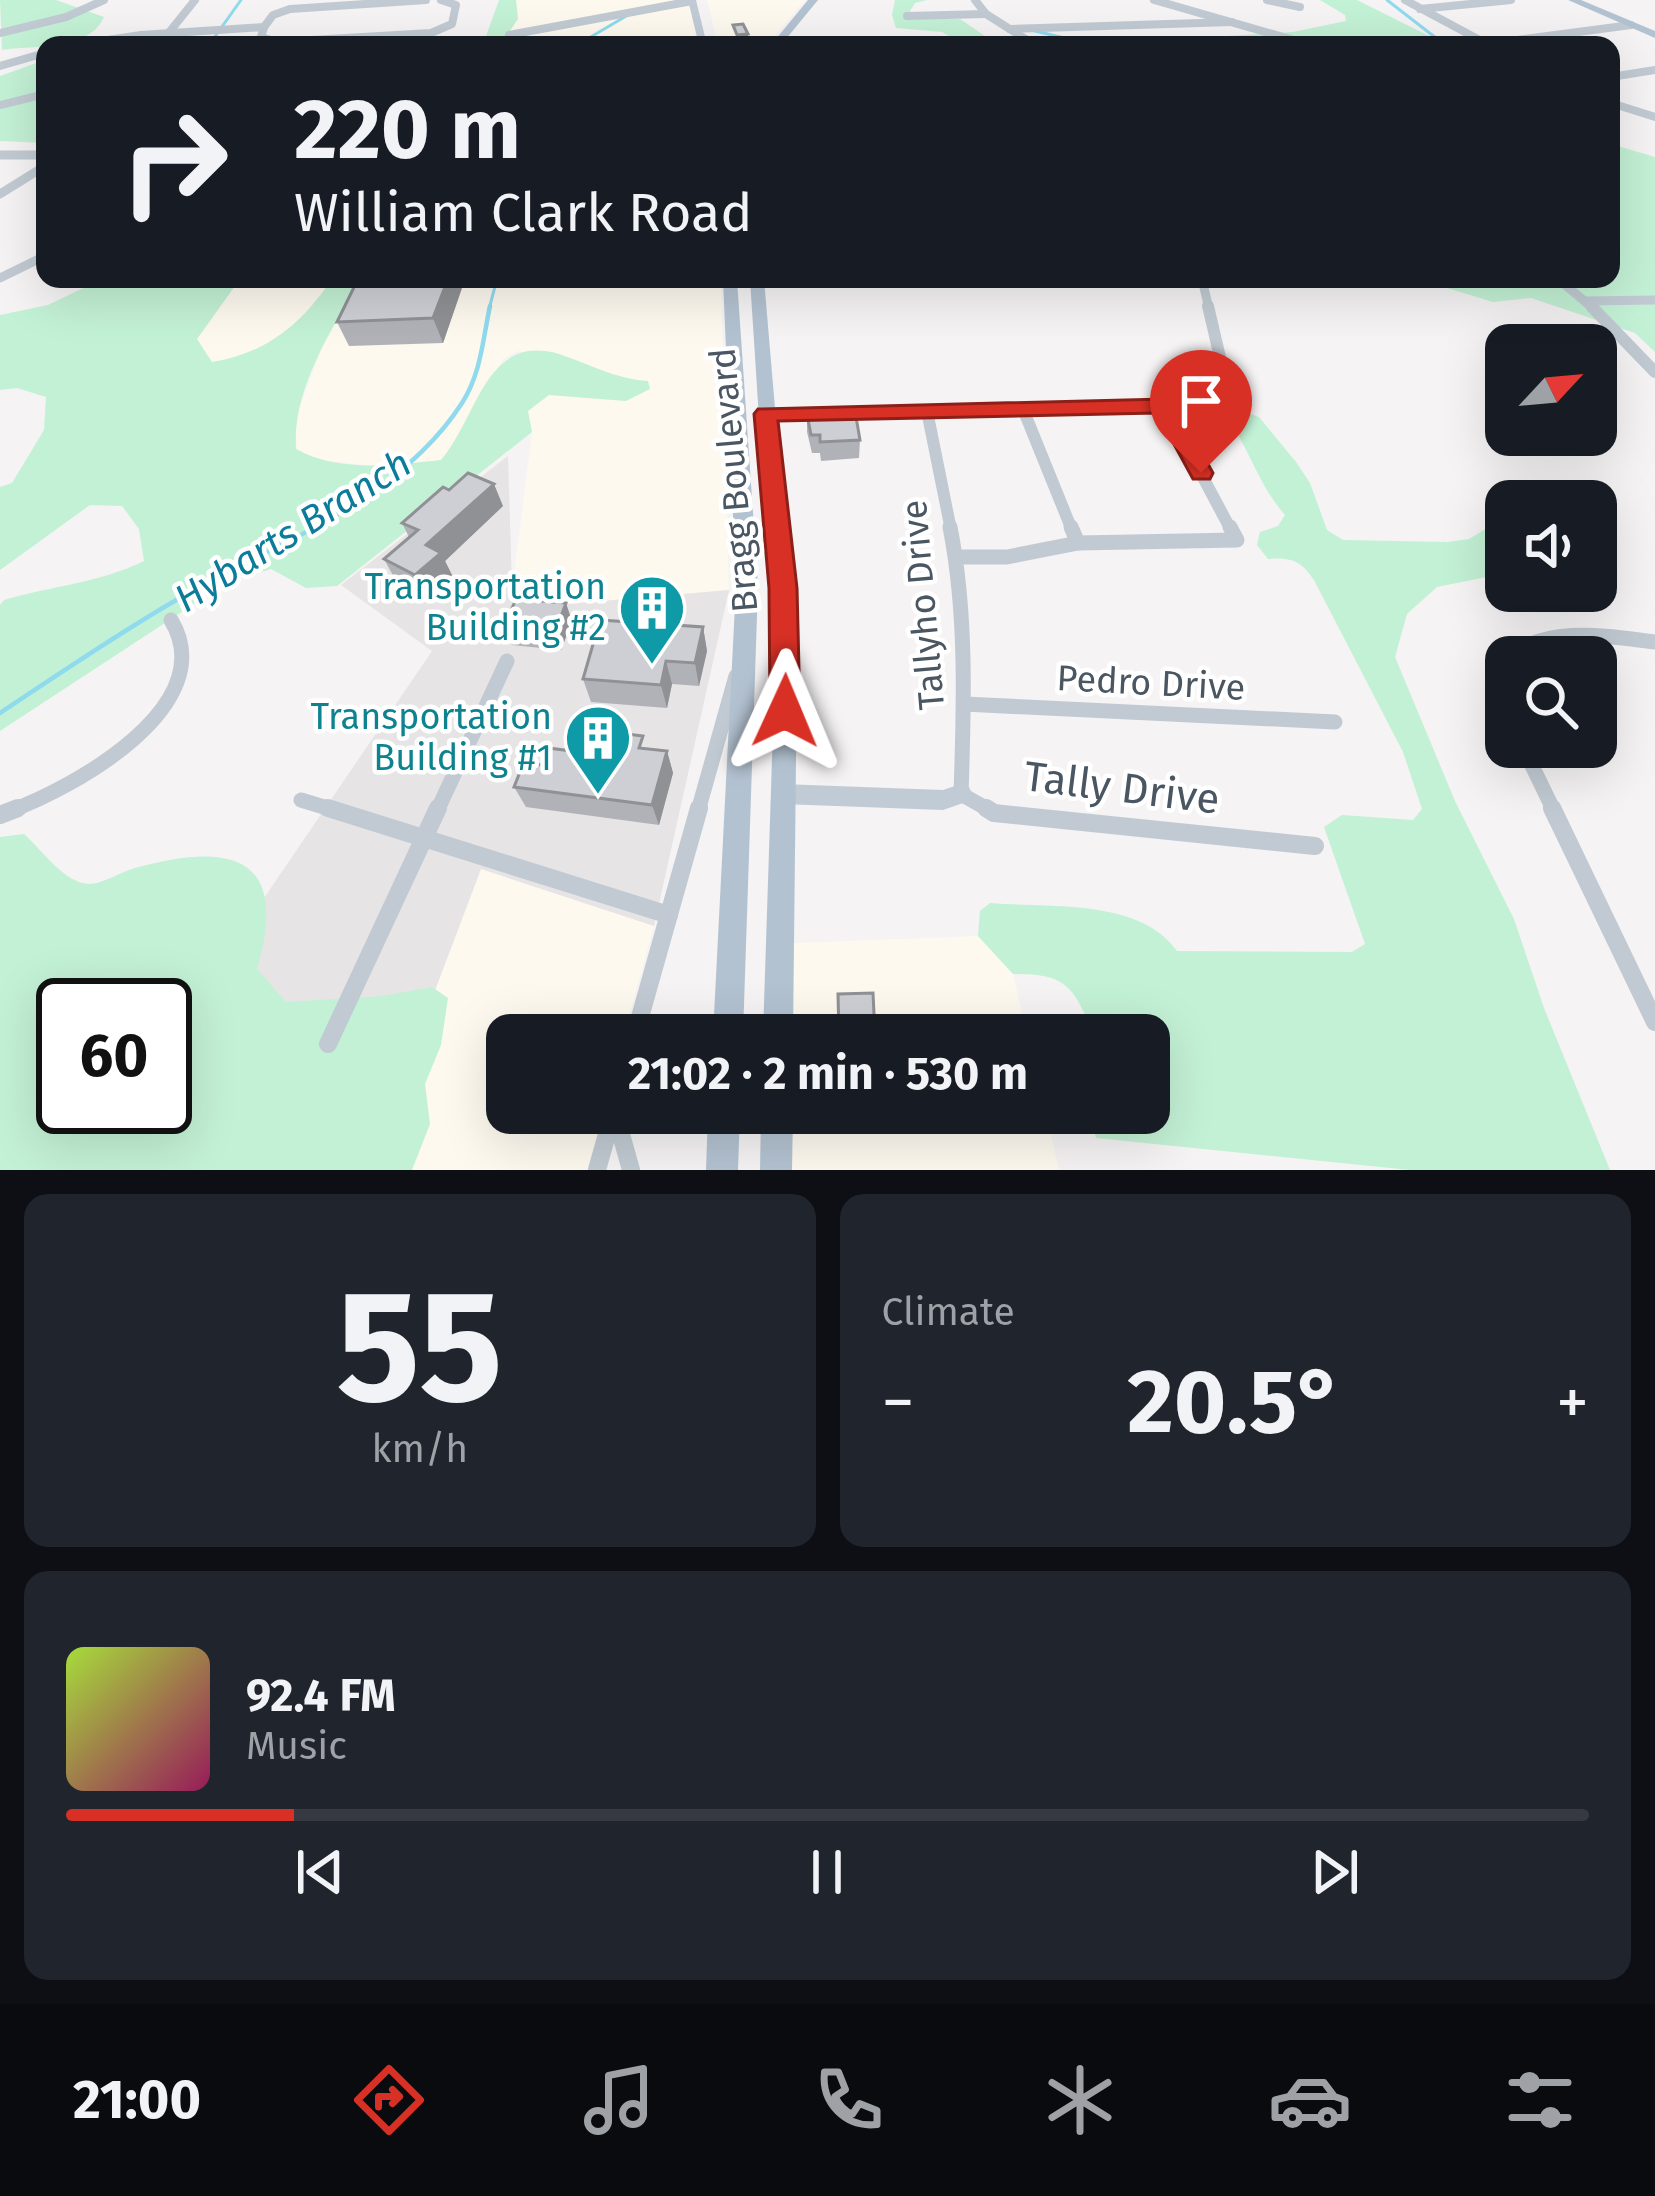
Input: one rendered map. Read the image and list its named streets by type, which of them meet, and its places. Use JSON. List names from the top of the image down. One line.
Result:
{"streets":{"main road":["Bragg Boulevard","Tally Drive"],"street":["Tallyho Drive","Pedro Drive"]},"crossings":[["Bragg Boulevard","Tally Drive"],["Tallyho Drive","Pedro Drive"],["Tallyho Drive","Tally Drive"]],"water":["Hybarts Branch"],"places":{"building":["Transportation Building #2","Transportation Building #1"]},"north":"top right","page":{"turn":["220 m","William Clark Road"],"limit":"60","trip":"21:02 · 2 min · 530 m","tile":[["55","km/h"],"Climate"],"heat":["−","20.5°","+"],"song":["92.4 FM","Music"],"tabs":"21:00"}}
